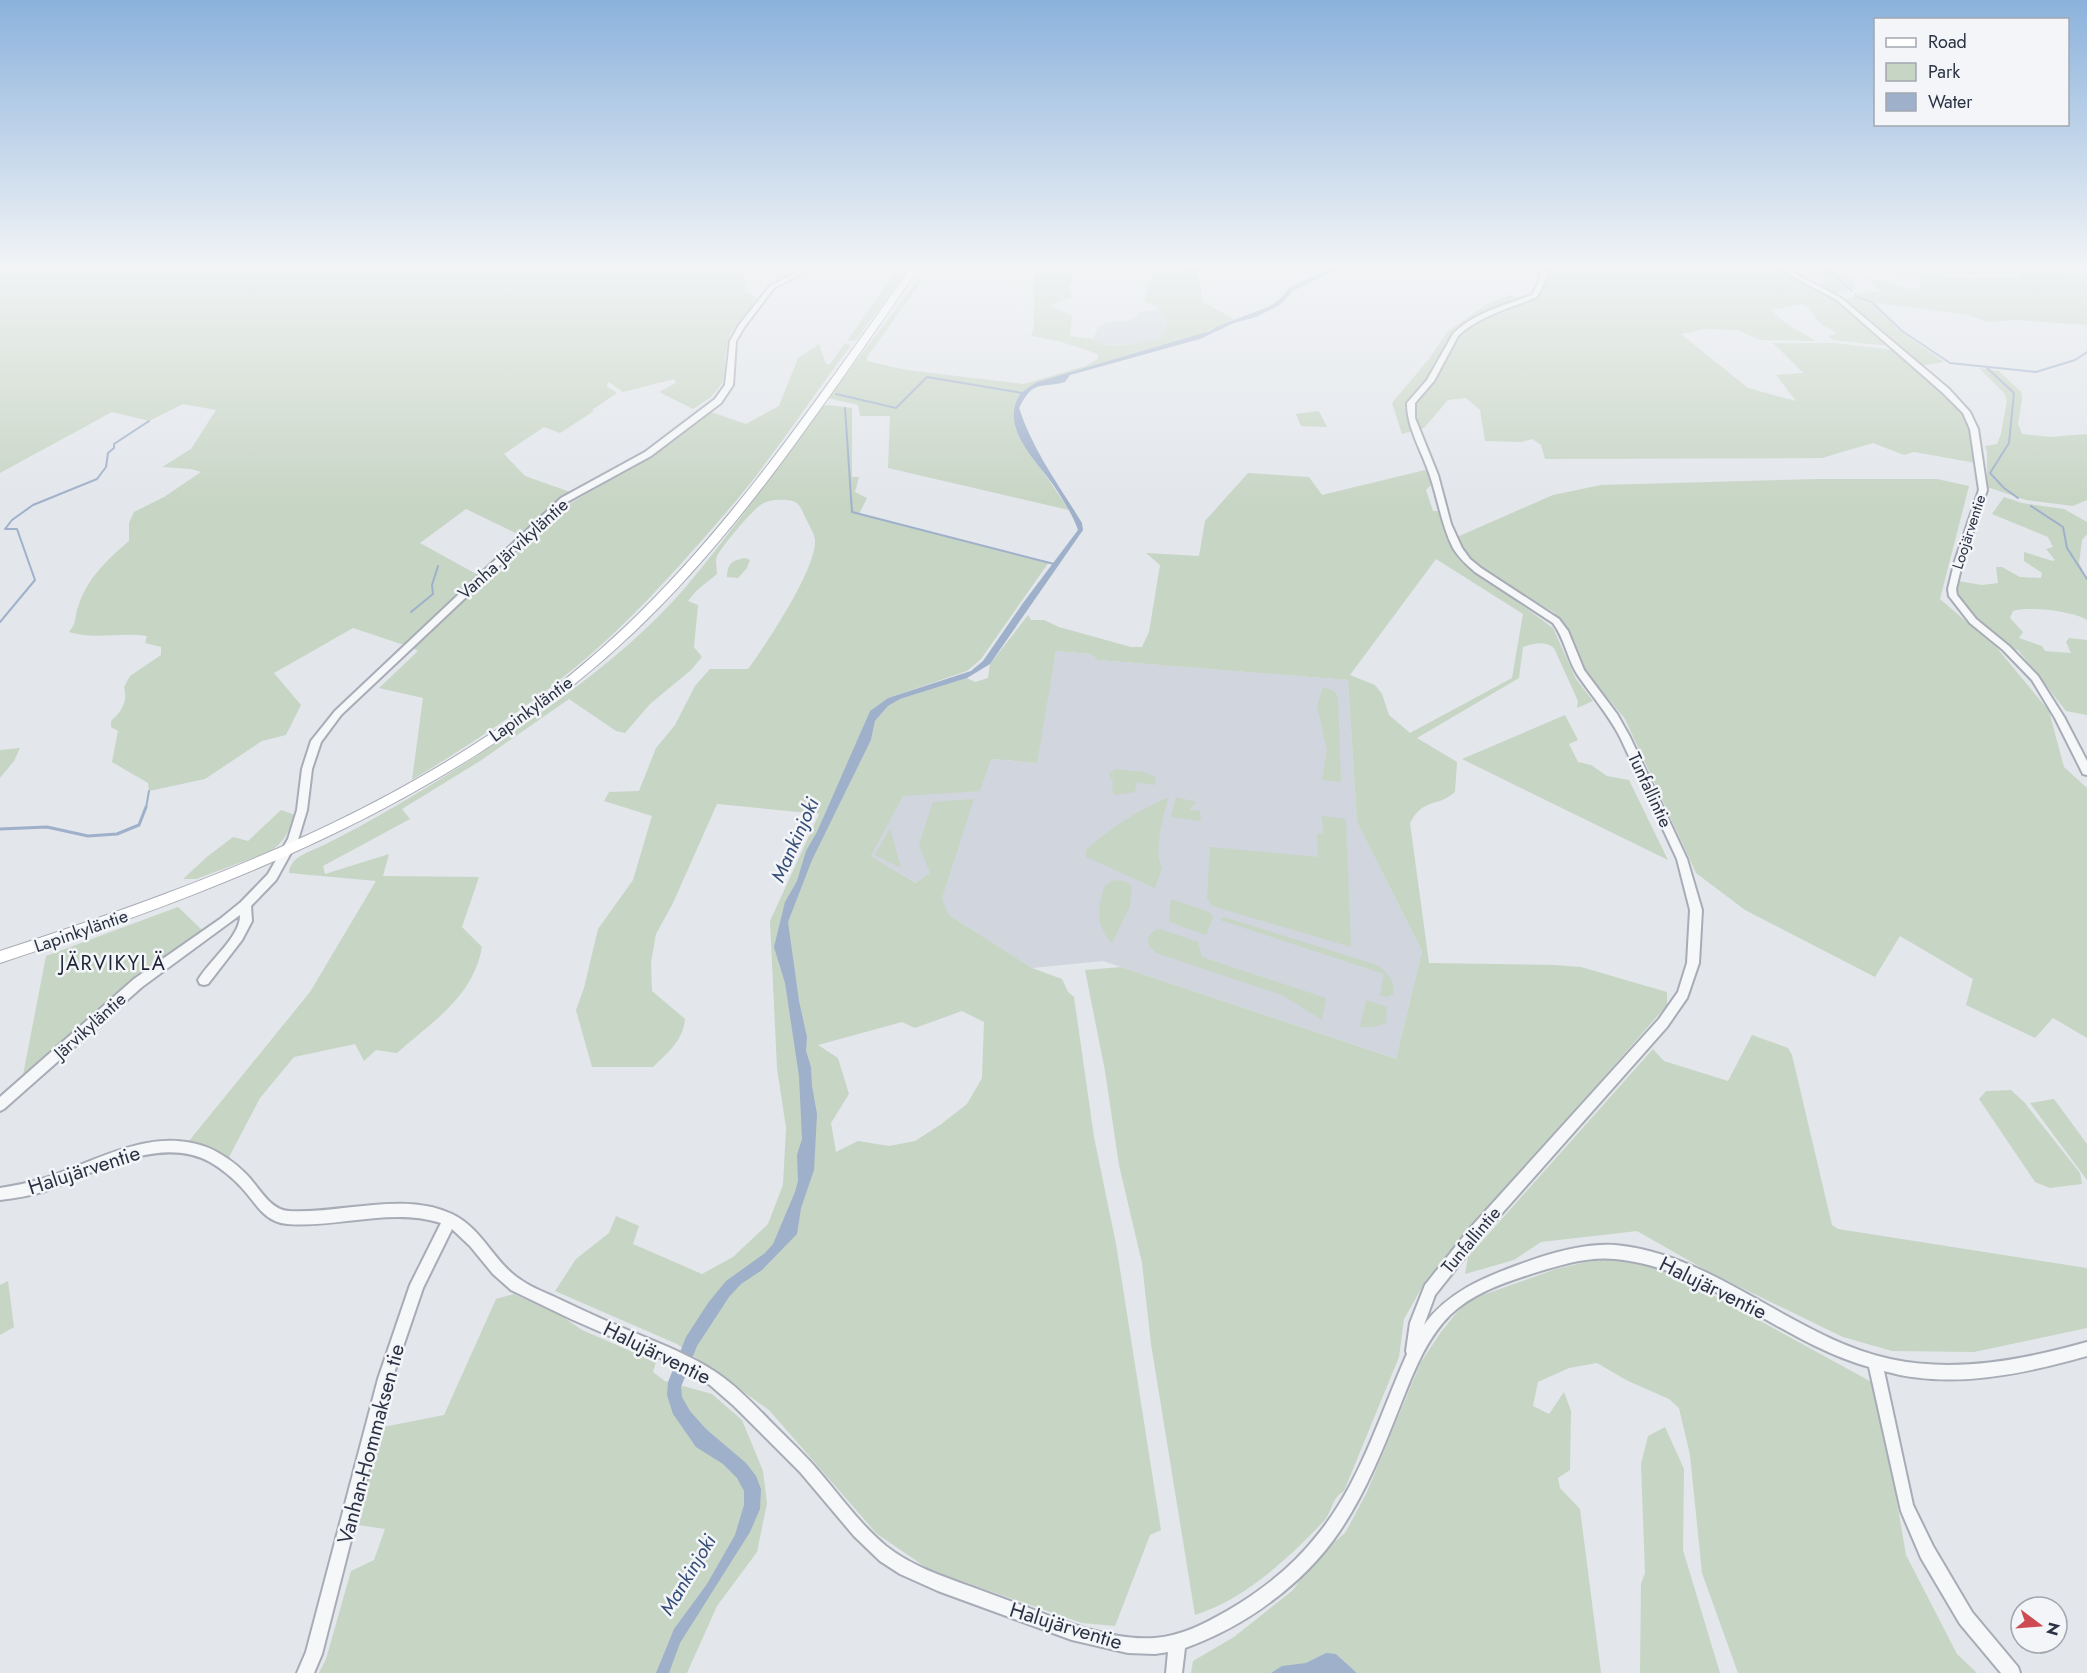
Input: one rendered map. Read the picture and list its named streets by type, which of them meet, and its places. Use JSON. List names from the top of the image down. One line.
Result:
{"streets":{"main road":["Lapinkyläntie"],"street":["Loojärventie","Vanha Järvikyläntie","Tunfallintie","Järvikyläntie","Halujärventie","Vanhan-Hommaksen tie"]},"crossings":[["Vanha Järvikyläntie","Lapinkyläntie"],["Vanha Järvikyläntie","Järvikyläntie"],["Lapinkyläntie","Järvikyläntie"],["Tunfallintie","Halujärventie"],["Halujärventie","Vanhan-Hommaksen tie"]],"districts":["JÄRVIKYLÄ"],"water":["Mankinjoki"],"legend":["Road","Park","Water"],"north":"right"}
